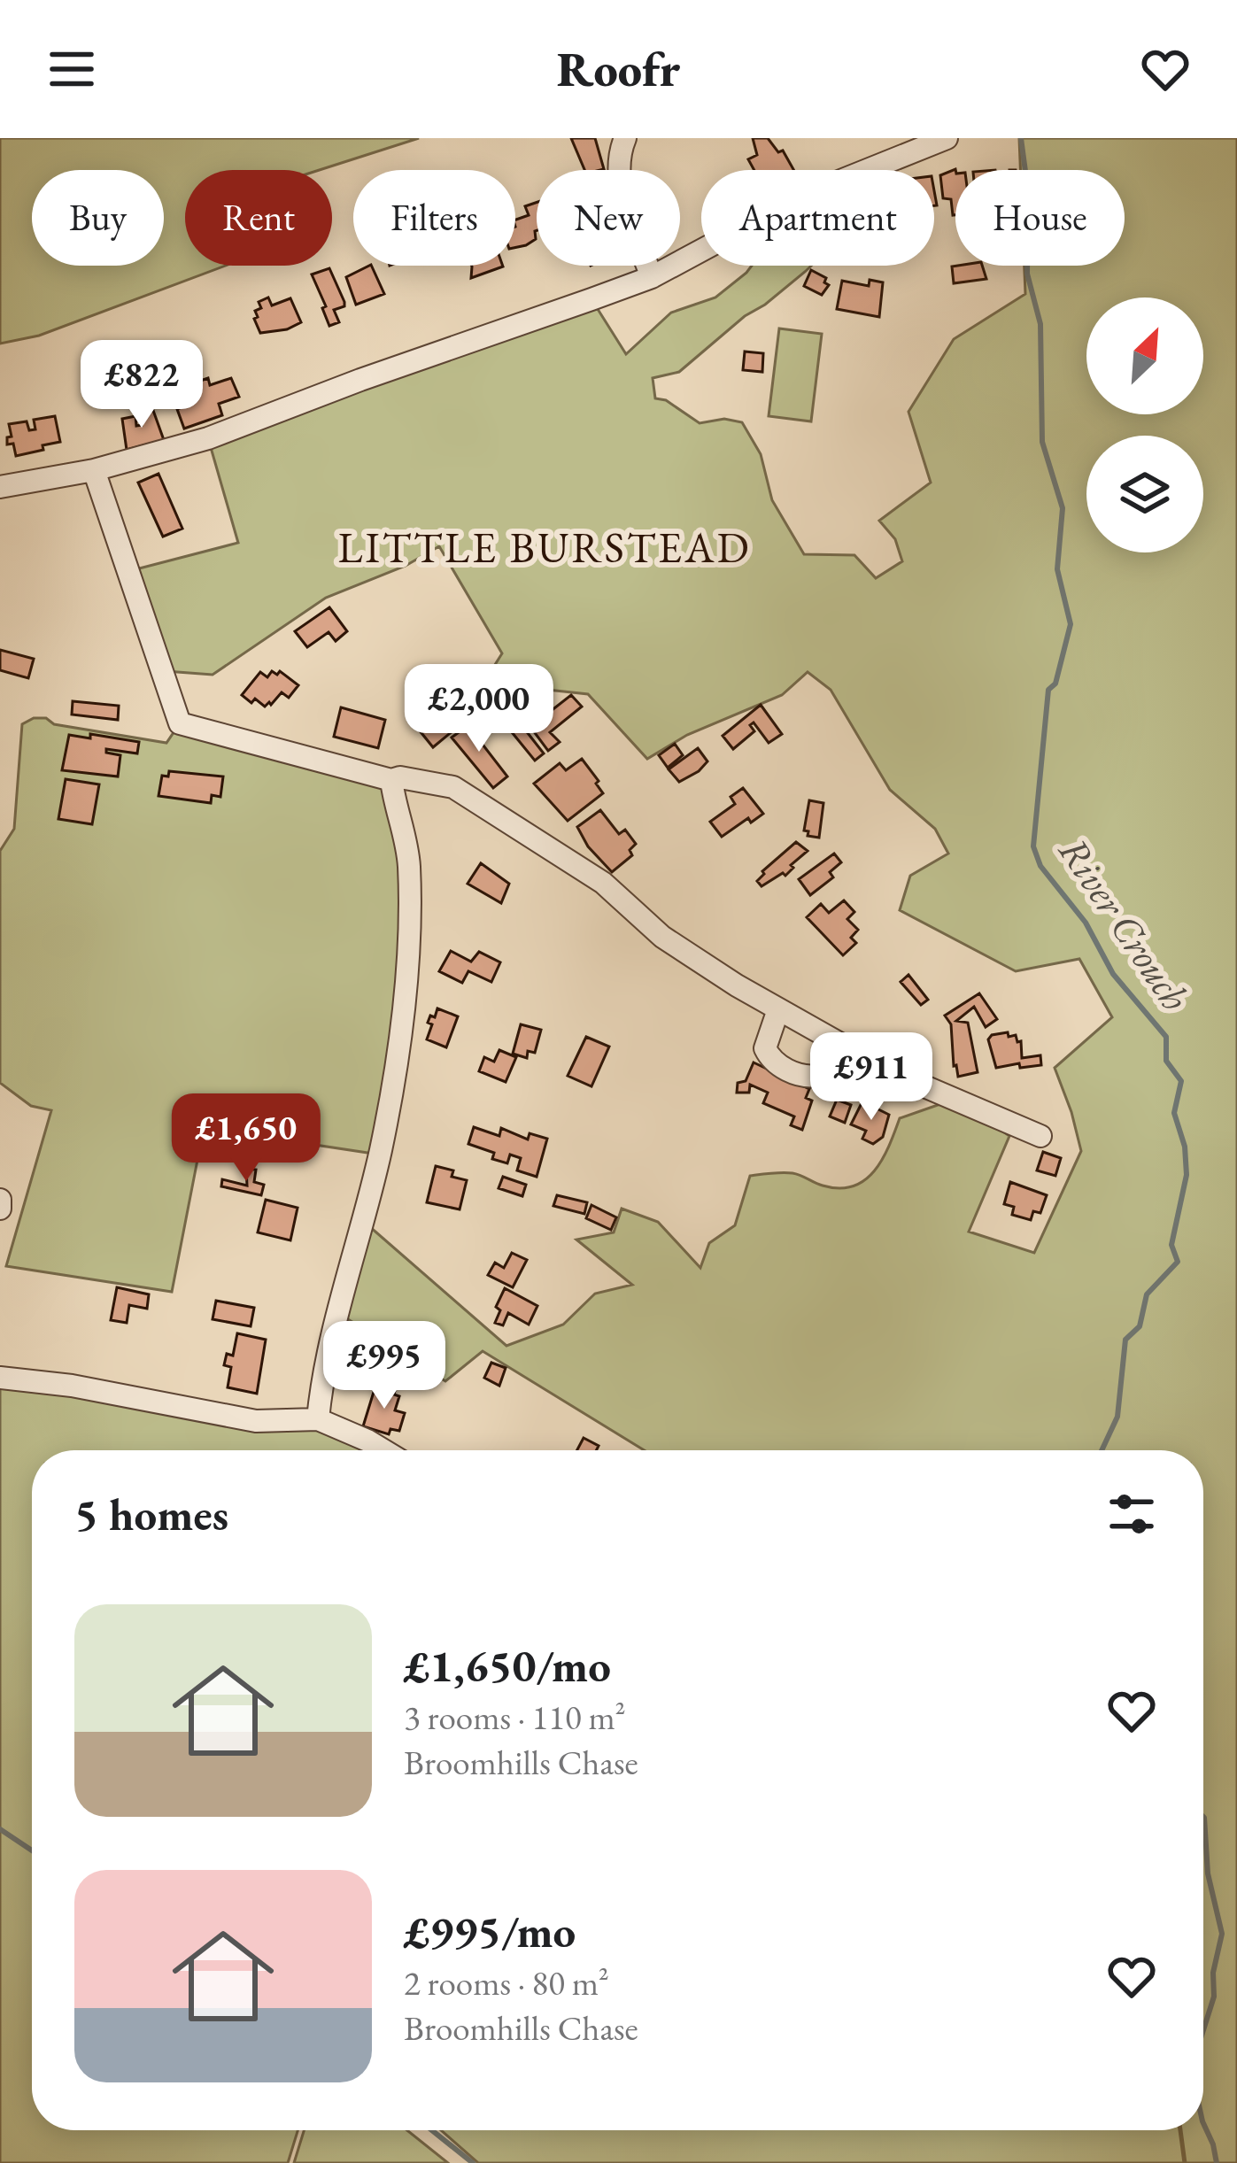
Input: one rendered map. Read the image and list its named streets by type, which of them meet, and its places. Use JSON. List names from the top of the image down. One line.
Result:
{"districts":["LITTLE BURSTEAD"],"water":["River Crouch"],"north":"top right","page":{"header":"Roofr","chip":["Buy","Rent","Filters","New","Apartment","House"],"price":["£822","£2,000","£911","£1,650","£995"],"heading":"5 homes","list":[{"name":"£1,650/mo","note":"3 rooms · 110 m² · Broomhills Chase"},{"name":"£995/mo","note":"2 rooms · 80 m² · Broomhills Chase"}]}}
